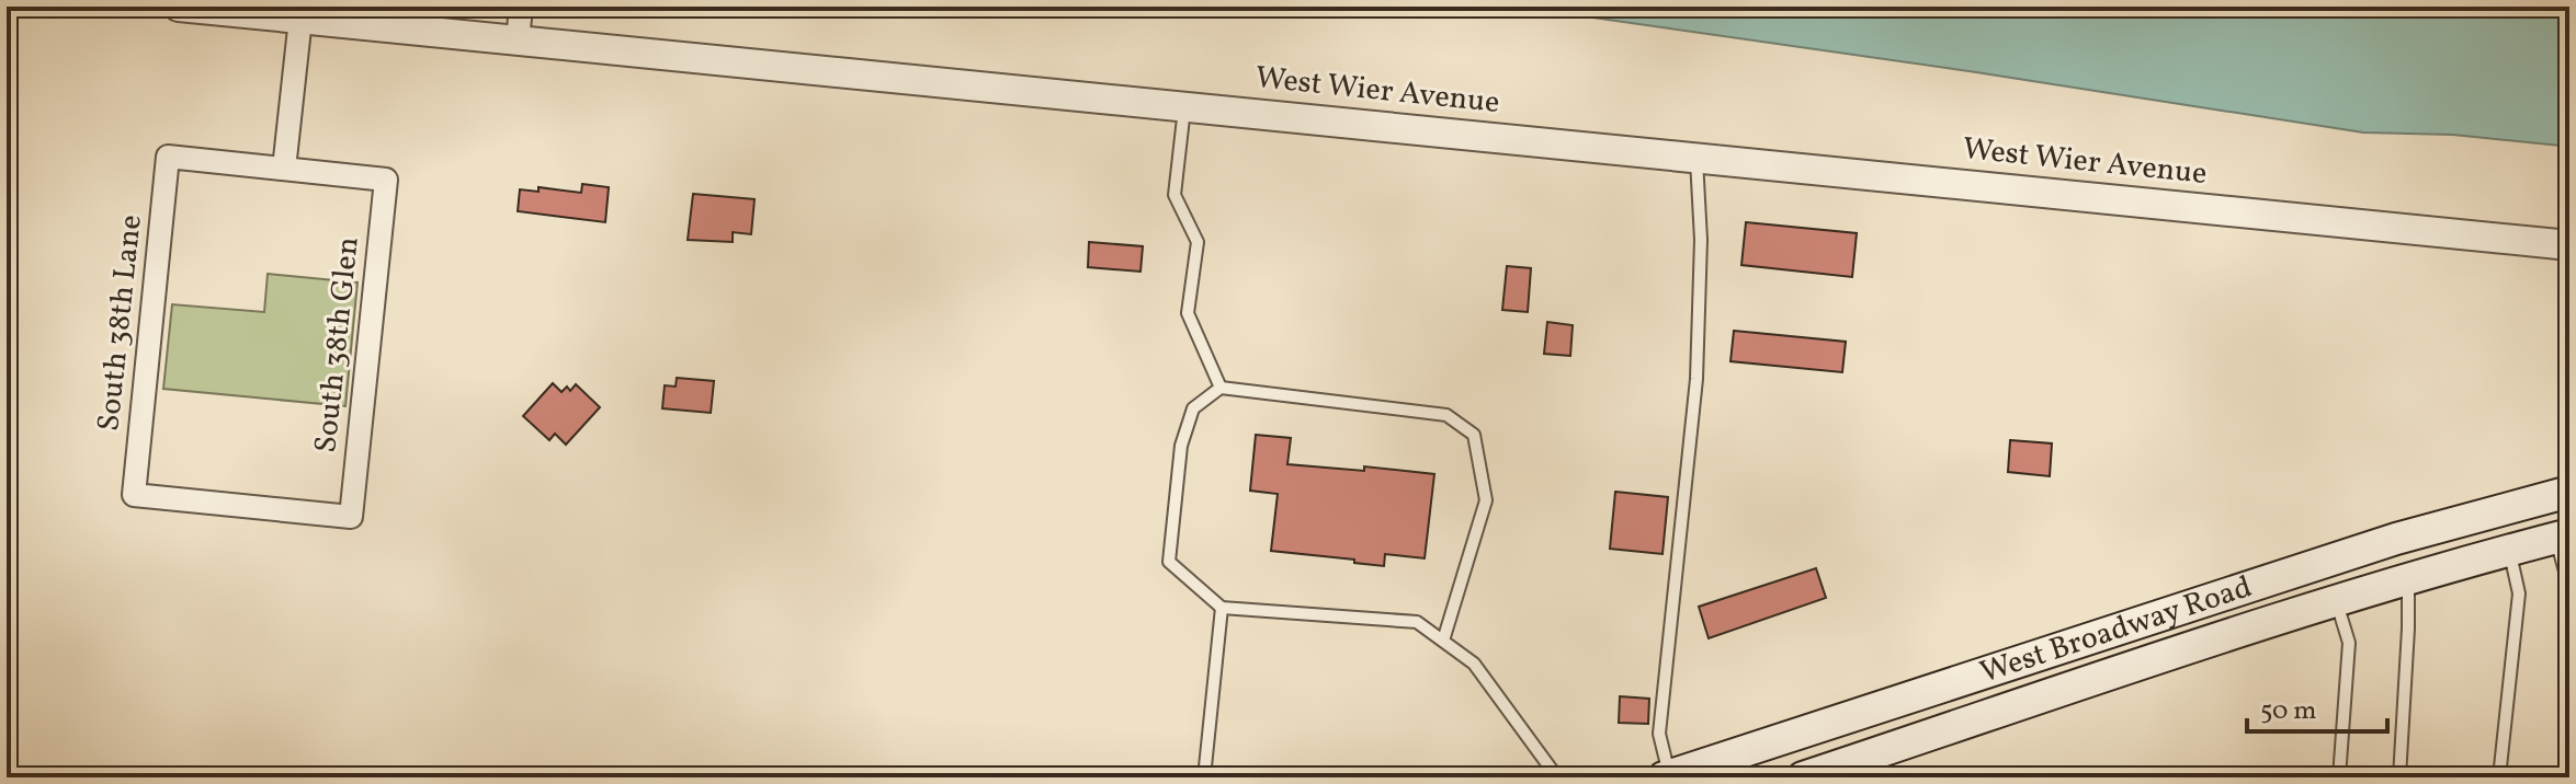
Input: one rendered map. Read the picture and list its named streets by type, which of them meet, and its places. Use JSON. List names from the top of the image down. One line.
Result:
{"streets":{"main road":["West Broadway Road"],"street":["West Wier Avenue","South 38th Lane","South 38th Glen"]},"crossings":[["South 38th Lane","South 38th Glen"]],"scale_bar":"50 m"}
